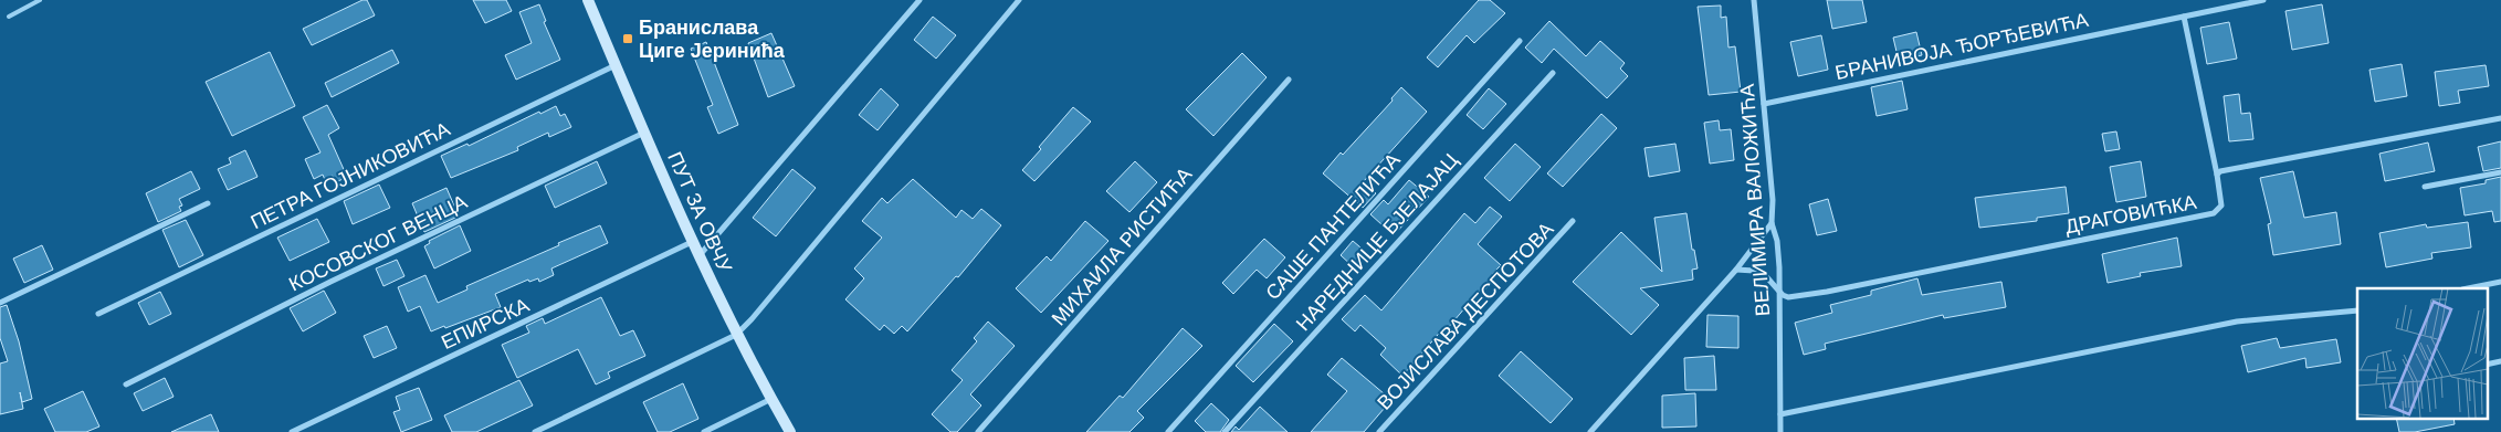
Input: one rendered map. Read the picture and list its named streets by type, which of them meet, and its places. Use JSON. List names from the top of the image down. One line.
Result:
{"streets":{"street":["БРАНИВОЈА ЂОРЂЕВИЋА","ПЕТРА ГОЈНИКОВИЋА","ВЕЛИМИРА ВАЛОЖИЋА","ПУТ ЗА ОВЧУ","ДРАГОВИЋКА","САШЕ ПАНТЕЛИЋА","НАРЕДНИЦЕ БЈЕЛАЈАЦ","КОСОВСКОГ ВЕНЦА","МИХАИЛА РИСТИЋА","ВОЈИСЛАВА ДЕСПОТОВА","ЕПИРСКА"]},"crossings":[["БРАНИВОЈА ЂОРЂЕВИЋА","ВЕЛИМИРА ВАЛОЖИЋА"],["ПЕТРА ГОЈНИКОВИЋА","ПУТ ЗА ОВЧУ"],["ВЕЛИМИРА ВАЛОЖИЋА","ДРАГОВИЋКА"],["ПУТ ЗА ОВЧУ","КОСОВСКОГ ВЕНЦА"],["ПУТ ЗА ОВЧУ","ЕПИРСКА"]],"places":{"transit":["Бранислава Циге Јеринића"]}}
